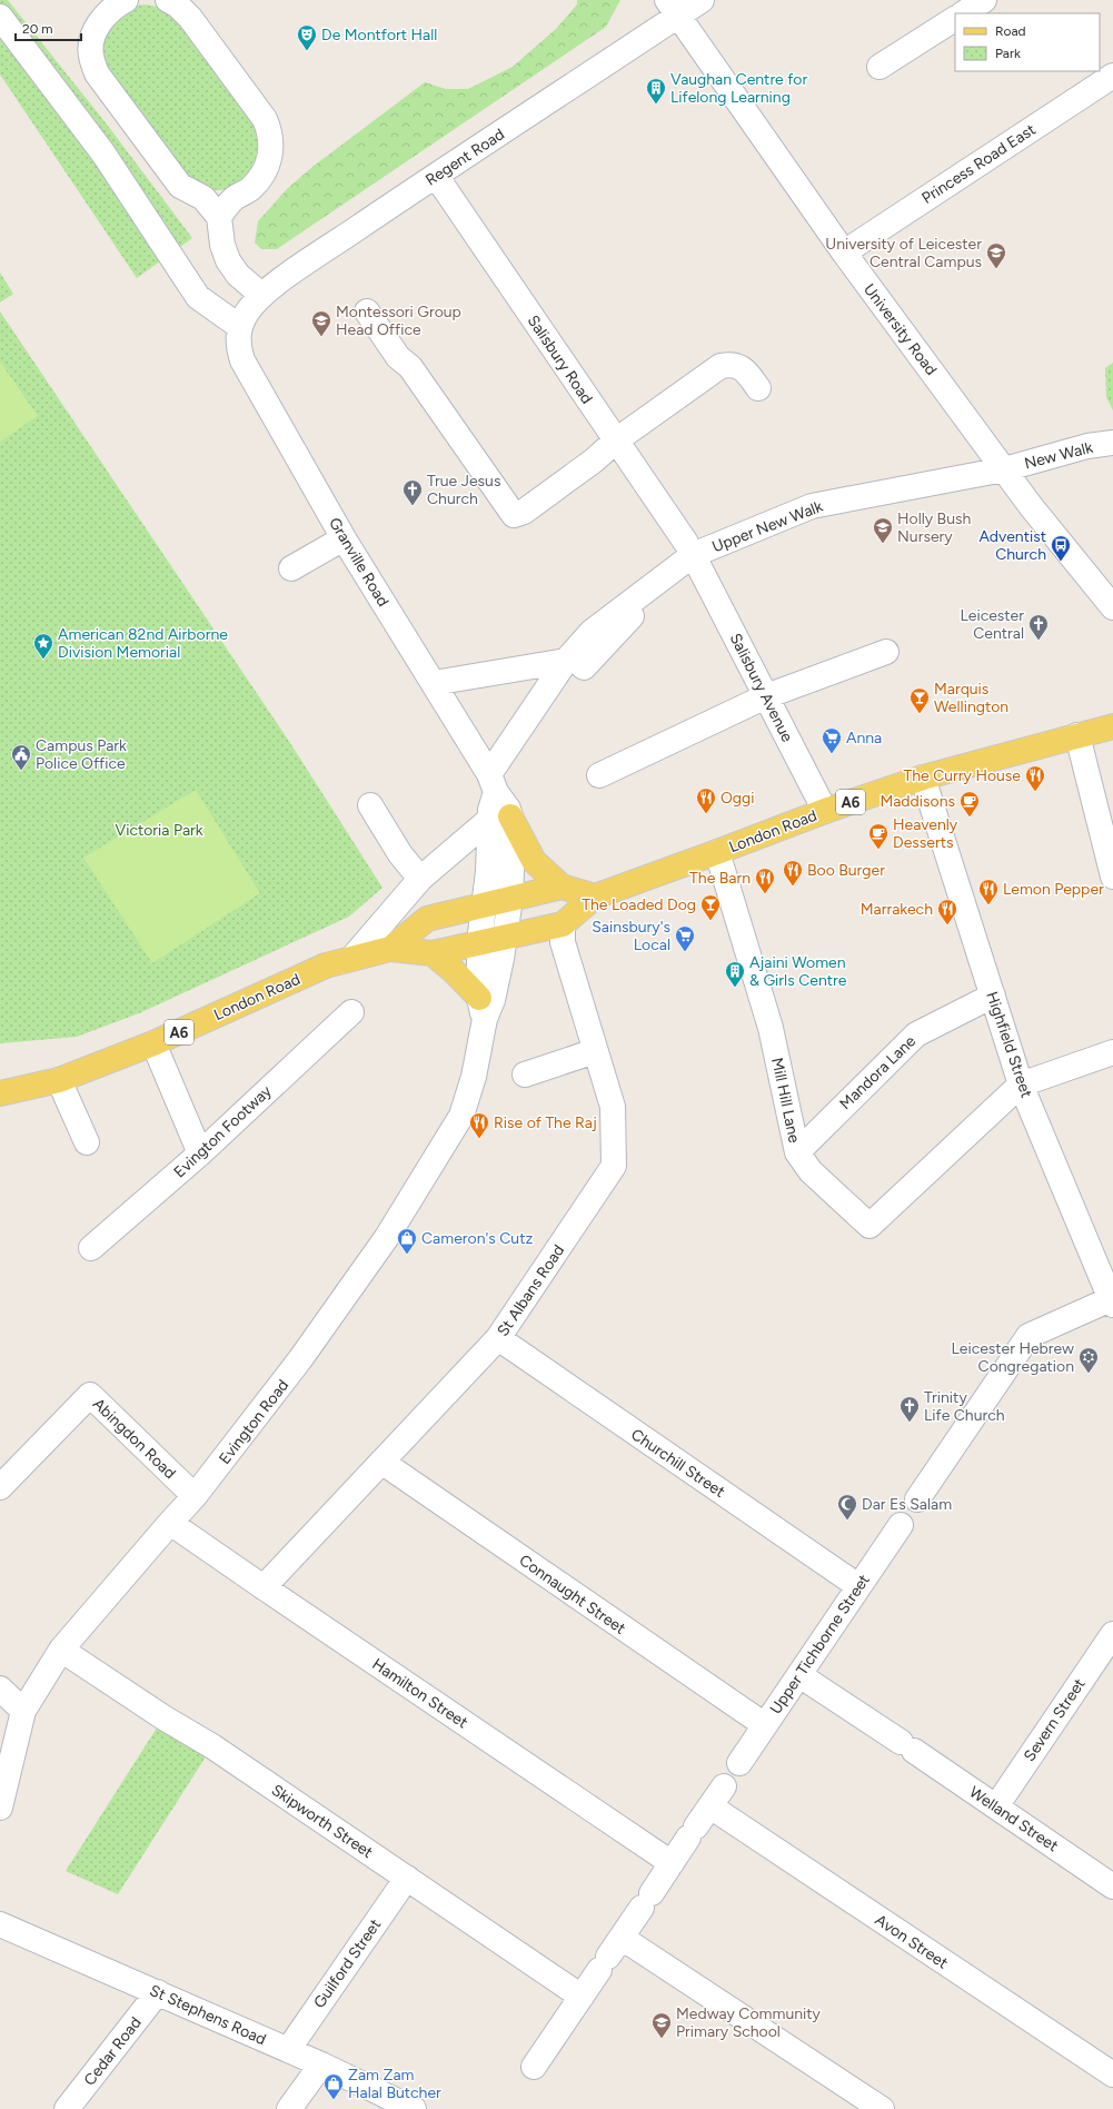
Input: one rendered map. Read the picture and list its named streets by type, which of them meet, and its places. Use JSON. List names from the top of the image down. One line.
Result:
{"streets":{"main road":["A6","London Road"],"street":["Regent Road","Princess Road East","University Road","Salisbury Road","New Walk","Upper New Walk","Granville Road","Salisbury Avenue","Highfield Street","Mandora Lane","Mill Hill Lane","Evington Footway","St Albans Road","Evington Road","Abingdon Road","Churchill Street","Connaught Street","Upper Tichborne Street","Hamilton Street","Severn Street","Welland Street","Skipworth Street","Avon Street","Guilford Street","St Stephens Road","Cedar Road"]},"crossings":[["Regent Road","University Road"],["Regent Road","Salisbury Road"],["Regent Road","Granville Road"],["Princess Road East","University Road"],["University Road","New Walk"],["University Road","Upper New Walk"],["New Walk","Upper New Walk"],["Upper New Walk","Granville Road"],["Granville Road","London Road"],["Granville Road","Evington Road"],["Salisbury Avenue","London Road"],["London Road","Highfield Street"],["London Road","Mill Hill Lane"],["London Road","St Albans Road"],["London Road","Evington Road"],["Highfield Street","Mandora Lane"],["Highfield Street","Mill Hill Lane"],["Mandora Lane","Mill Hill Lane"],["St Albans Road","Churchill Street"],["St Albans Road","Connaught Street"],["St Albans Road","Hamilton Street"],["Evington Road","Abingdon Road"],["Evington Road","Hamilton Street"],["Evington Road","Skipworth Street"],["Churchill Street","Upper Tichborne Street"],["Connaught Street","Upper Tichborne Street"],["Upper Tichborne Street","Welland Street"],["Severn Street","Welland Street"],["Skipworth Street","Guilford Street"],["Guilford Street","St Stephens Road"],["St Stephens Road","Cedar Road"]],"parks":["Victoria Park"],"places":{"theatre":["De Montfort Hall"],"building":["Vaughan Centre for Lifelong Learning","Ajaini Women & Girls Centre"],"school or university":["University of Leicester Central Campus","Montessori Group Head Office","Holly Bush Nursery","Medway Community Primary School"],"church":["True Jesus Church","Leicester Central","Trinity Life Church"],"bus stop":["Adventist Church"],"place":["American 82nd Airborne Division Memorial"],"bar":["Marquis Wellington","The Loaded Dog"],"supermarket":["Anna","Sainsbury's Local"],"public building":["Campus Park Police Office"],"restaurant":["The Curry House","Oggi","Boo Burger","The Barn","Lemon Pepper","Marrakech","Rise of The Raj"],"cafe":["Maddisons","Heavenly Desserts"],"shop":["Cameron's Cutz","Zam Zam Halal Butcher"],"synagogue":["Leicester Hebrew Congregation"],"mosque":["Dar Es Salam"]},"legend":["Road","Park"],"scale_bar":"20 m"}
